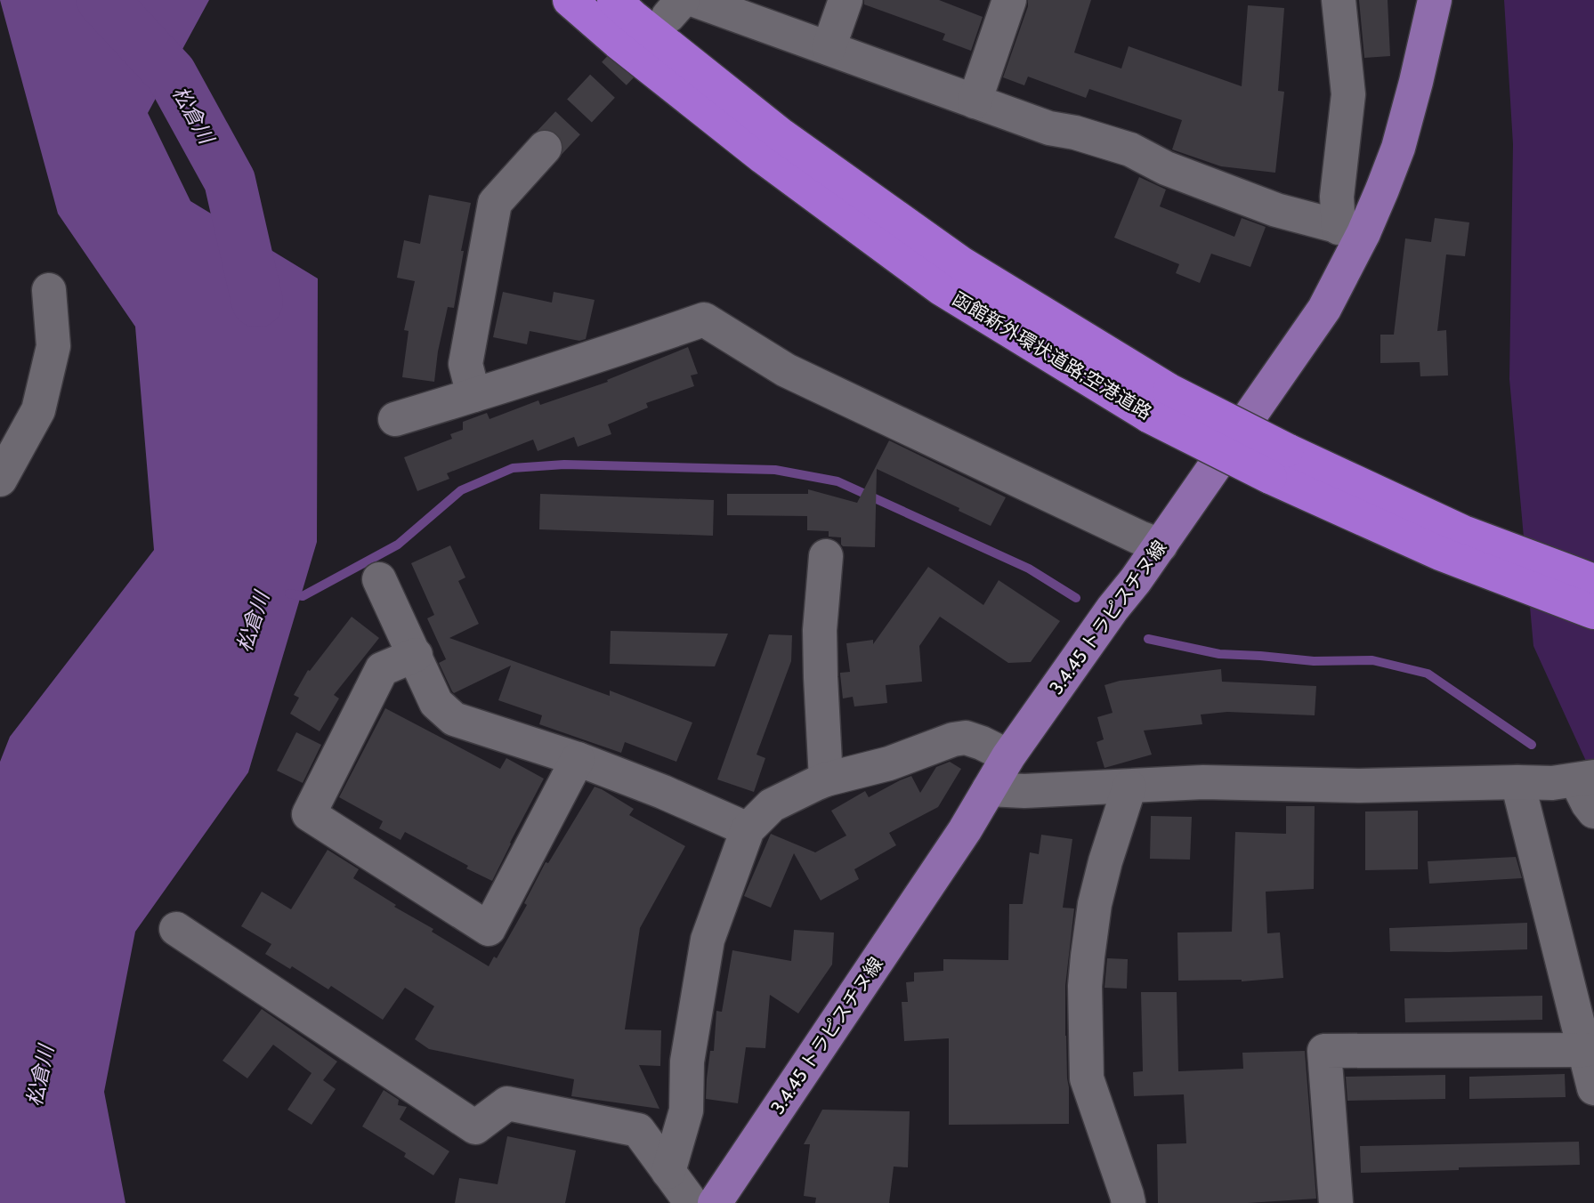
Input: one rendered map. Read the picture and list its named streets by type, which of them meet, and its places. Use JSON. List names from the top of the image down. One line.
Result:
{"streets":{"highway":["函館新外環状道路;空港道路"],"main road":["3.4.45 トラピスチヌ線"]},"water":["松倉川"]}
